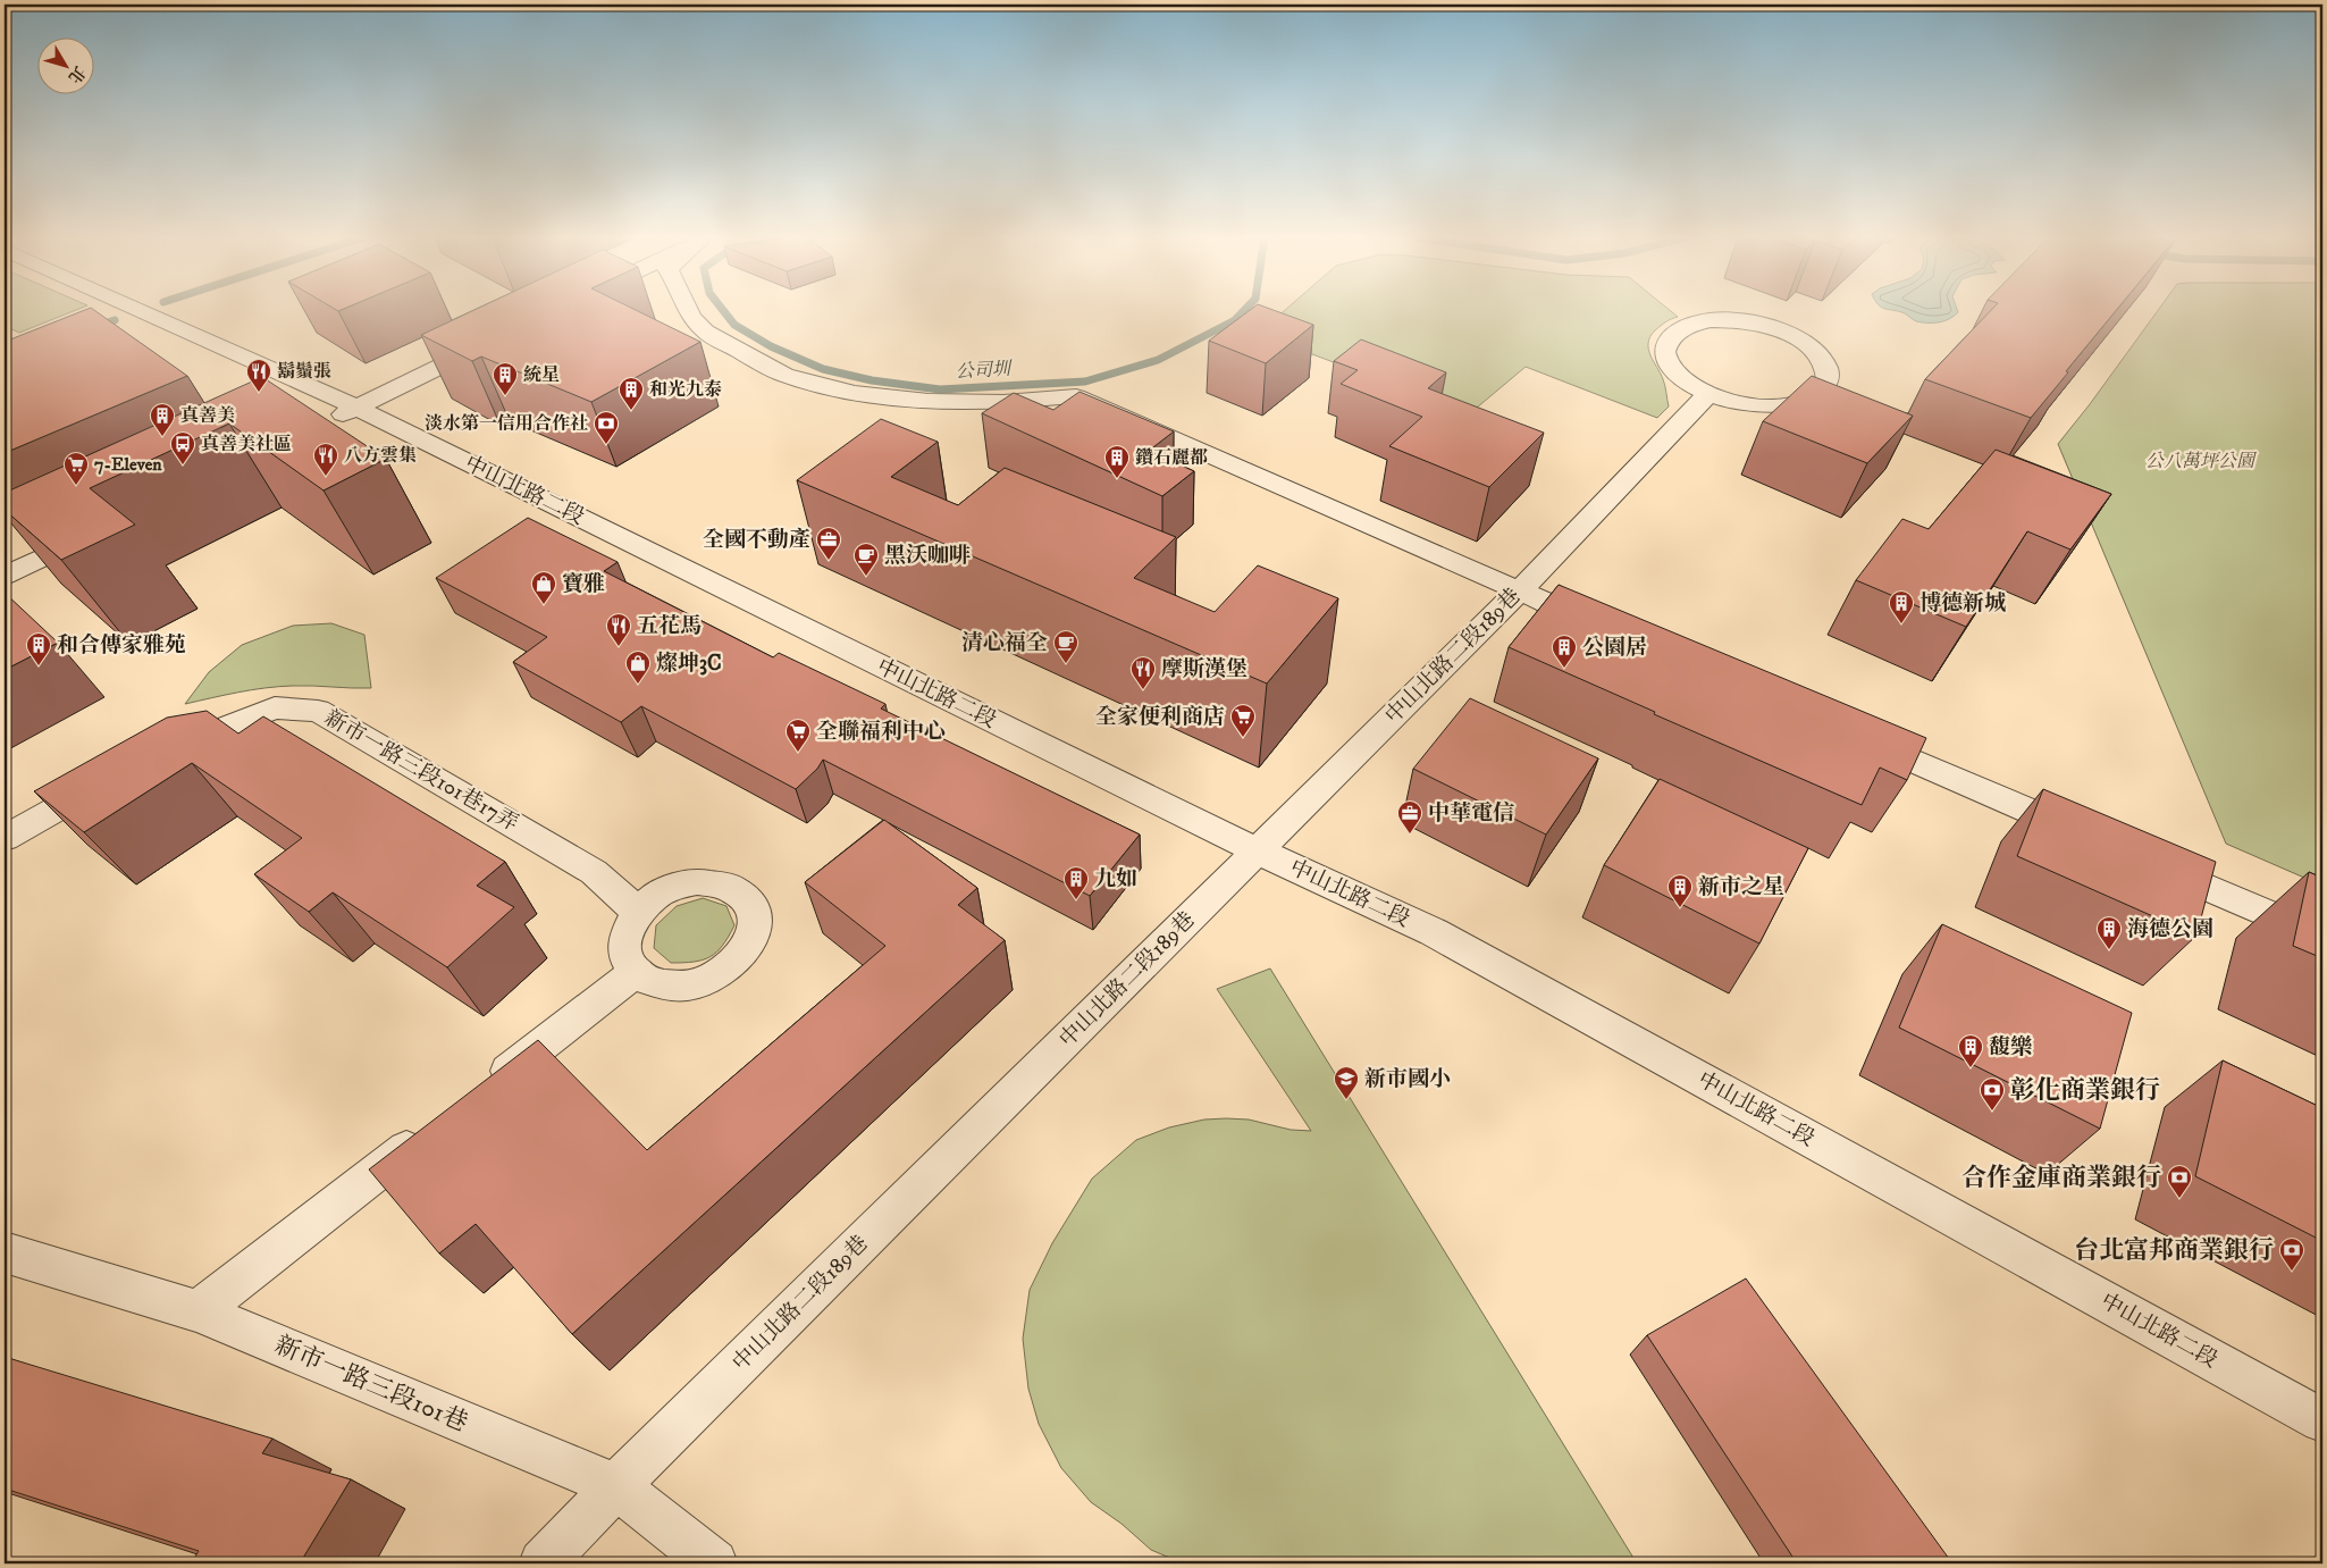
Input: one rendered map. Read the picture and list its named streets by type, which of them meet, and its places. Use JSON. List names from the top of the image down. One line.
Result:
{"streets":{"street":["中山北路二段","中山北路二段189巷","新市一路三段101巷17弄","新市一路三段101巷"]},"crossings":[["中山北路二段","中山北路二段189巷"],["中山北路二段189巷","新市一路三段101巷"]],"water":["公司圳"],"parks":["公八萬坪公園"],"places":{"restaurant":["鬍鬚張","八方雲集","五花馬","摩斯漢堡"],"building":["統星","和光九泰","真善美","鑽石麗都","博德新城","和合傳家雅苑","公園居","九如","新市之星","海德公園","馥樂"],"bank":["淡水第一信用合作社","彰化商業銀行","合作金庫商業銀行","台北富邦商業銀行"],"bus stop":["真善美社區"],"supermarket":["7-Eleven","全家便利商店","全聯福利中心"],"office":["全國不動產","中華電信"],"cafe":["黑沃咖啡","清心福全"],"shop":["寶雅","燦坤3C"],"school or university":["新市國小"]},"north":"bottom right"}
